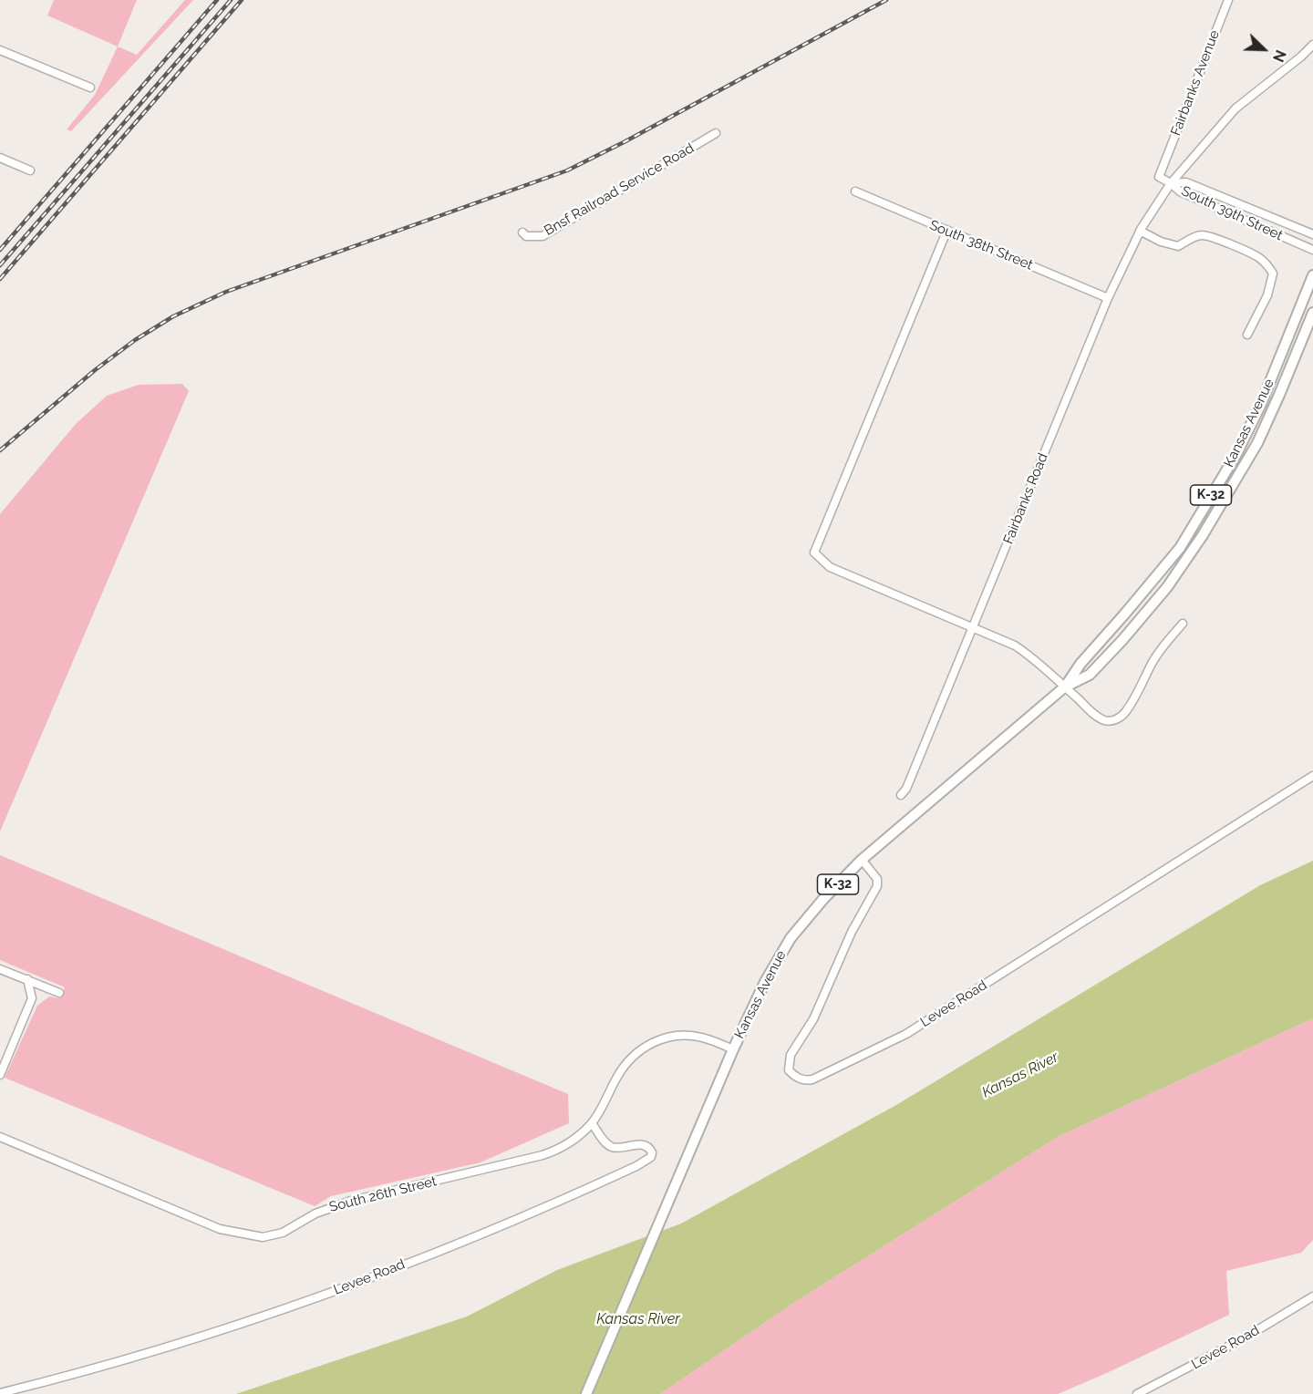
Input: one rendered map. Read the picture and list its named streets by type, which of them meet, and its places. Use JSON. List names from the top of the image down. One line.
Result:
{"streets":{"main road":["Kansas Avenue","K-32"],"street":["Fairbanks Avenue","Bnsf Railroad Service Road","South 39th Street","South 38th Street","Fairbanks Road","Levee Road","South 26th Street"]},"crossings":[["Fairbanks Avenue","South 39th Street"],["Fairbanks Avenue","Fairbanks Road"],["South 38th Street","Fairbanks Road"],["Kansas Avenue","Levee Road"],["Kansas Avenue","South 26th Street"],["Levee Road","South 26th Street"]],"water":["Kansas River"],"north":"bottom right"}
